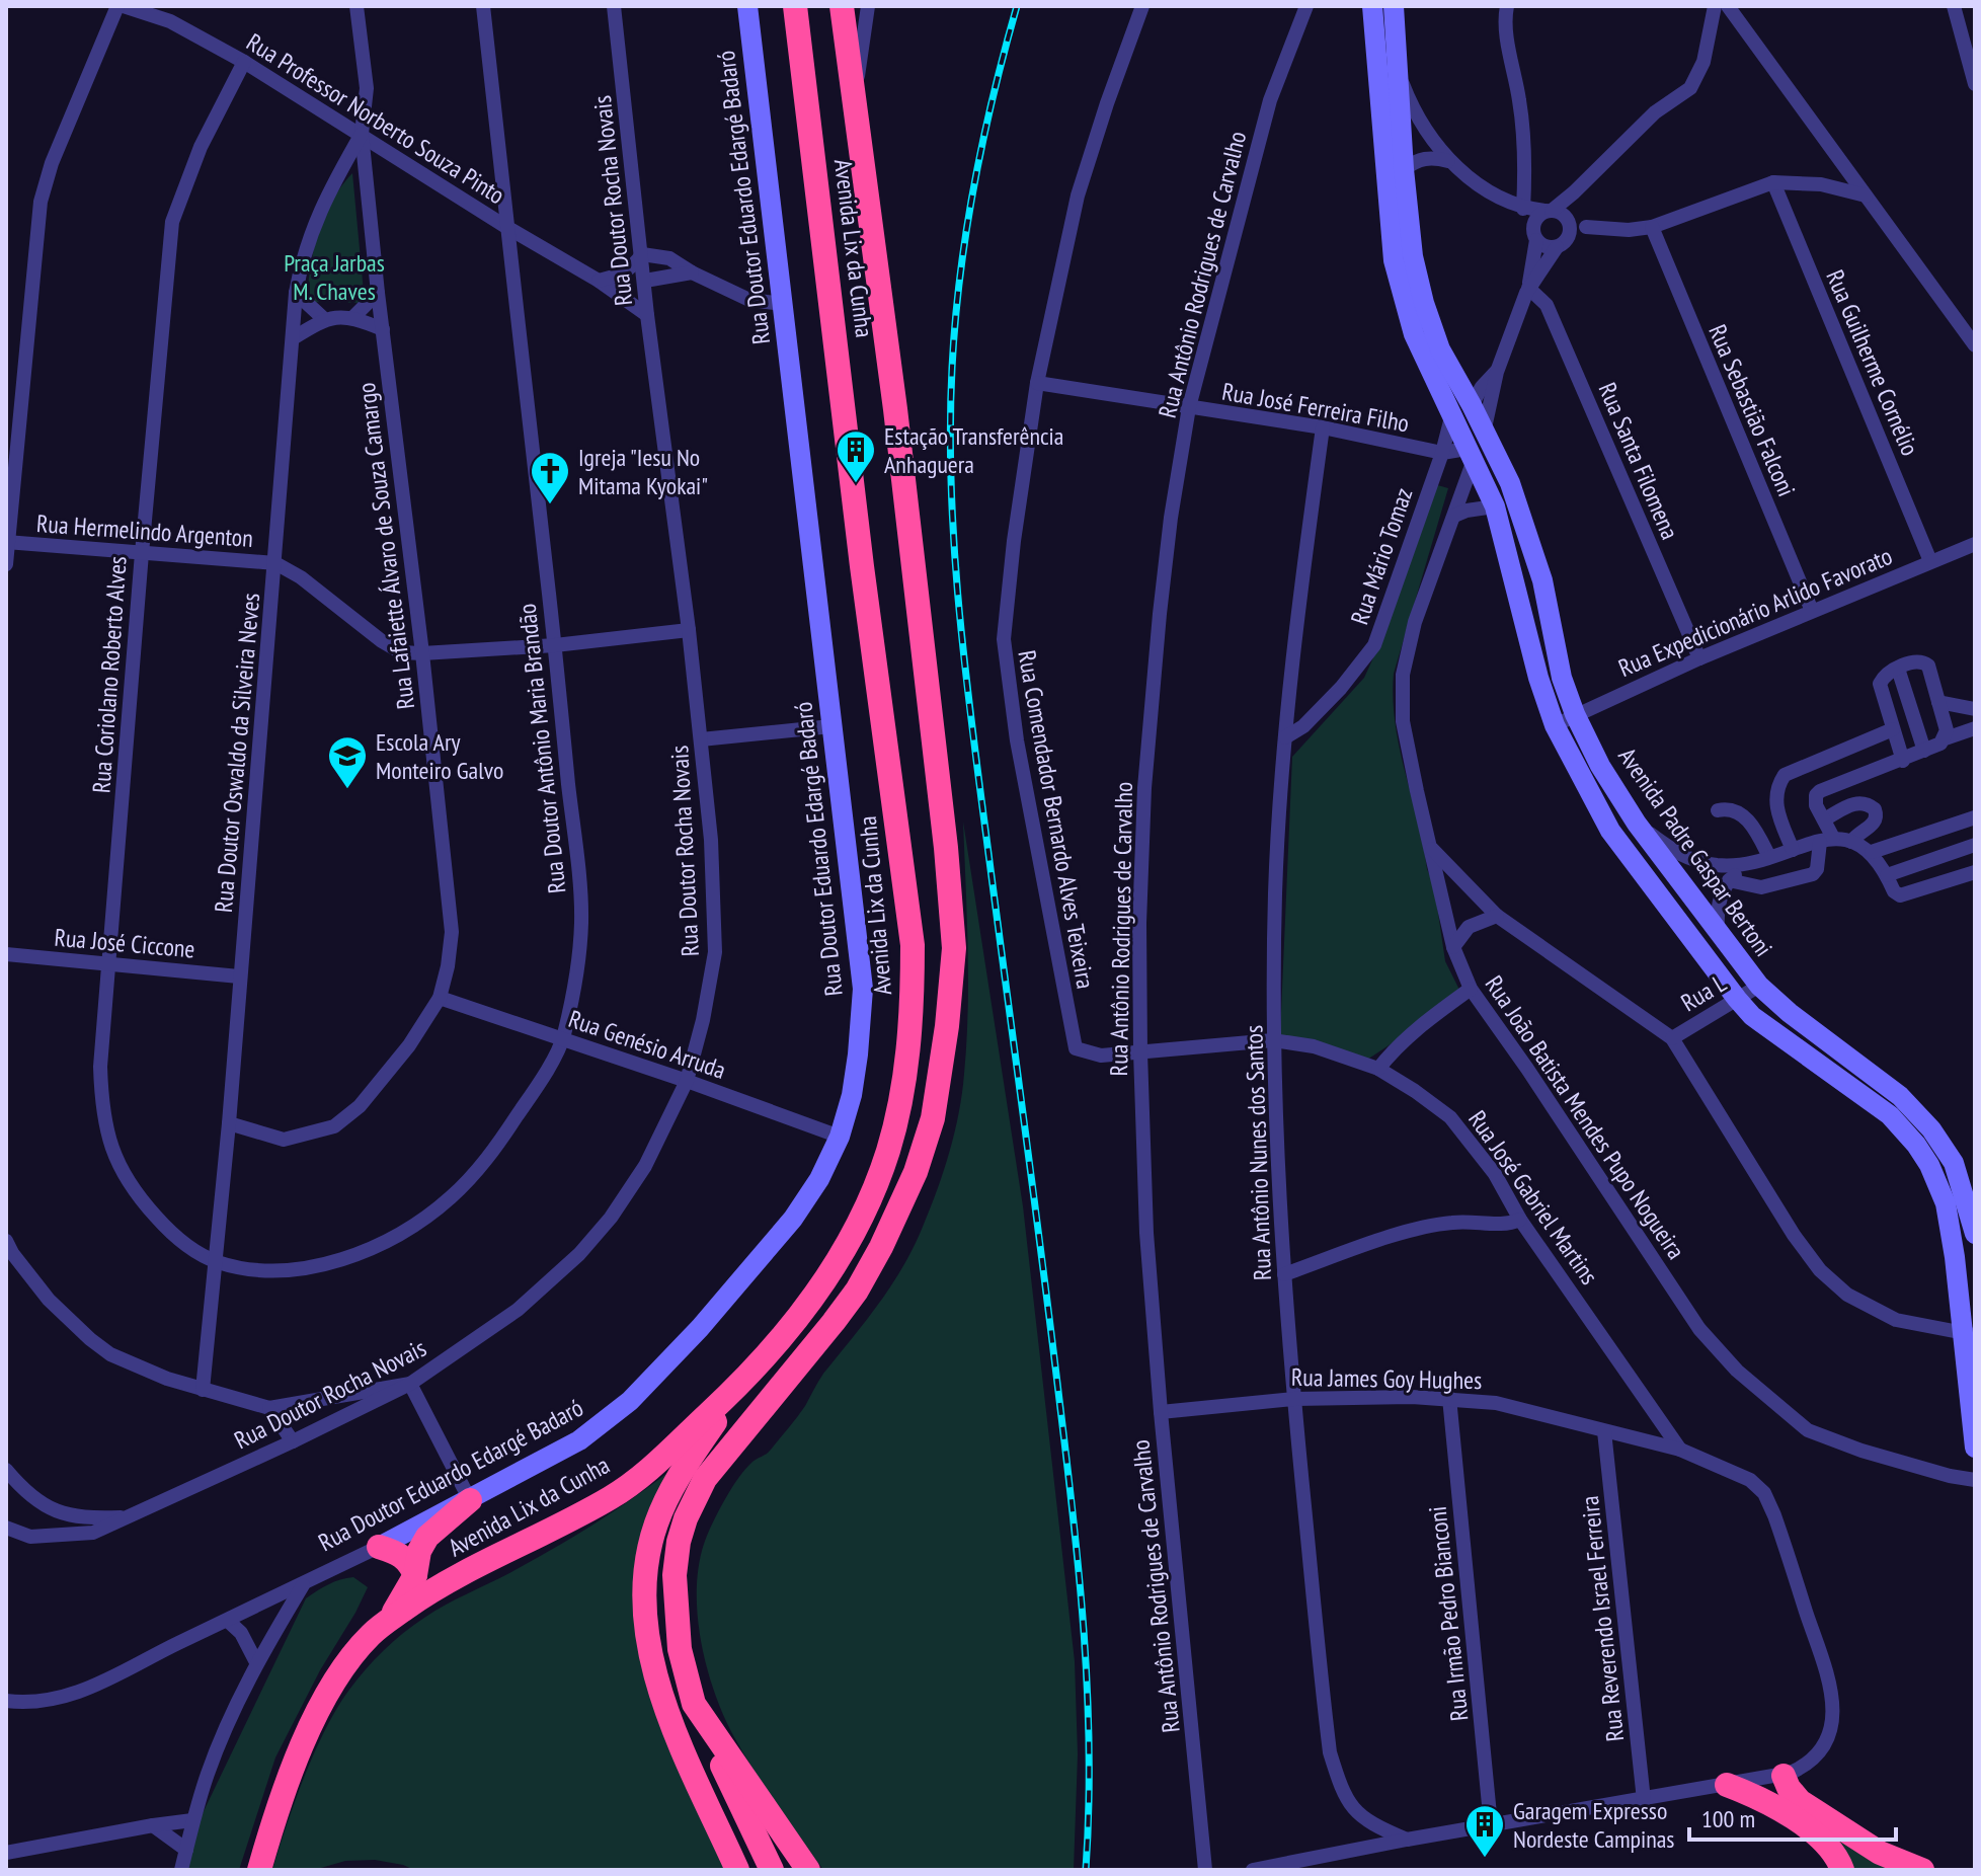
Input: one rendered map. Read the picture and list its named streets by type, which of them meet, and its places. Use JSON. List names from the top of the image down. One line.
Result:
{"streets":{"highway":["Avenida Lix da Cunha"],"street":["Rua Professor Norberto Souza Pinto","Rua Doutor Eduardo Edargé Badaró","Rua Doutor Rocha Novais","Rua Antônio Rodrigues de Carvalho","Rua Guilherme Cornélio","Rua José Ferreira Filho","Rua Sebastião Falconi","Rua Santa Filomena","Rua Hermelindo Argenton","Rua Lafaiette Álvaro de Souza Camargo","Rua Mário Tomaz","Rua Expedicionário Arlido Favorato","Rua Coriolano Roberto Alves","Rua Doutor Antônio Maria Brandão","Rua Doutor Oswaldo da Silveira Neves","Rua Comendador Bernardo Alves Teixeira","Avenida Padre Gaspar Bertoni","Rua José Ciccone","Rua L","Rua Genésio Arruda","Rua João Batista Mendes Pupo Nogueira","Rua Antônio Nunes dos Santos","Rua José Gabriel Martins","Rua James Goy Hughes","Rua Irmão Pedro Bianconi","Rua Reverendo Israel Ferreira"]},"crossings":[["Rua Professor Norberto Souza Pinto","Rua Doutor Rocha Novais"],["Rua Professor Norberto Souza Pinto","Rua Lafaiette Álvaro de Souza Camargo"],["Rua Professor Norberto Souza Pinto","Rua Coriolano Roberto Alves"],["Rua Professor Norberto Souza Pinto","Rua Doutor Antônio Maria Brandão"],["Rua Professor Norberto Souza Pinto","Rua Doutor Oswaldo da Silveira Neves"],["Rua Doutor Eduardo Edargé Badaró","Rua Genésio Arruda"],["Rua Doutor Rocha Novais","Rua Hermelindo Argenton"],["Rua Doutor Rocha Novais","Rua Genésio Arruda"],["Rua Antônio Rodrigues de Carvalho","Rua José Ferreira Filho"],["Rua Antônio Rodrigues de Carvalho","Rua José Gabriel Martins"],["Rua Antônio Rodrigues de Carvalho","Rua James Goy Hughes"],["Rua Guilherme Cornélio","Rua Expedicionário Arlido Favorato"],["Rua José Ferreira Filho","Rua Mário Tomaz"],["Rua José Ferreira Filho","Rua Comendador Bernardo Alves Teixeira"],["Rua José Ferreira Filho","Rua Antônio Nunes dos Santos"],["Rua Sebastião Falconi","Rua Expedicionário Arlido Favorato"],["Rua Santa Filomena","Rua Expedicionário Arlido Favorato"],["Rua Hermelindo Argenton","Rua Lafaiette Álvaro de Souza Camargo"],["Rua Hermelindo Argenton","Rua Coriolano Roberto Alves"],["Rua Hermelindo Argenton","Rua Doutor Antônio Maria Brandão"],["Rua Hermelindo Argenton","Rua Doutor Oswaldo da Silveira Neves"],["Rua Lafaiette Álvaro de Souza Camargo","Rua Doutor Oswaldo da Silveira Neves"],["Rua Lafaiette Álvaro de Souza Camargo","Rua Genésio Arruda"],["Rua Mário Tomaz","Avenida Padre Gaspar Bertoni"],["Rua Mário Tomaz","Rua Antônio Nunes dos Santos"],["Rua Expedicionário Arlido Favorato","Avenida Padre Gaspar Bertoni"],["Rua Coriolano Roberto Alves","Rua Doutor Antônio Maria Brandão"],["Rua Coriolano Roberto Alves","Rua Doutor Oswaldo da Silveira Neves"],["Rua Coriolano Roberto Alves","Rua José Ciccone"],["Rua Doutor Antônio Maria Brandão","Rua Doutor Oswaldo da Silveira Neves"],["Rua Doutor Antônio Maria Brandão","Rua Genésio Arruda"],["Rua Doutor Oswaldo da Silveira Neves","Rua José Ciccone"],["Rua Comendador Bernardo Alves Teixeira","Rua José Gabriel Martins"],["Avenida Padre Gaspar Bertoni","Rua L"],["Avenida Padre Gaspar Bertoni","Rua João Batista Mendes Pupo Nogueira"],["Rua Antônio Nunes dos Santos","Rua José Gabriel Martins"],["Rua Antônio Nunes dos Santos","Rua James Goy Hughes"],["Rua José Gabriel Martins","Rua James Goy Hughes"],["Rua James Goy Hughes","Rua Irmão Pedro Bianconi"],["Rua James Goy Hughes","Rua Reverendo Israel Ferreira"]],"parks":["Praça Jarbas M. Chaves"],"places":{"building":["Estação Transferência Anhaguera","Garagem Expresso Nordeste Campinas"],"church":["Igreja \"Iesu No Mitama Kyokai\""],"school or university":["Escola Ary Monteiro Galvo"]},"scale_bar":"100 m"}
